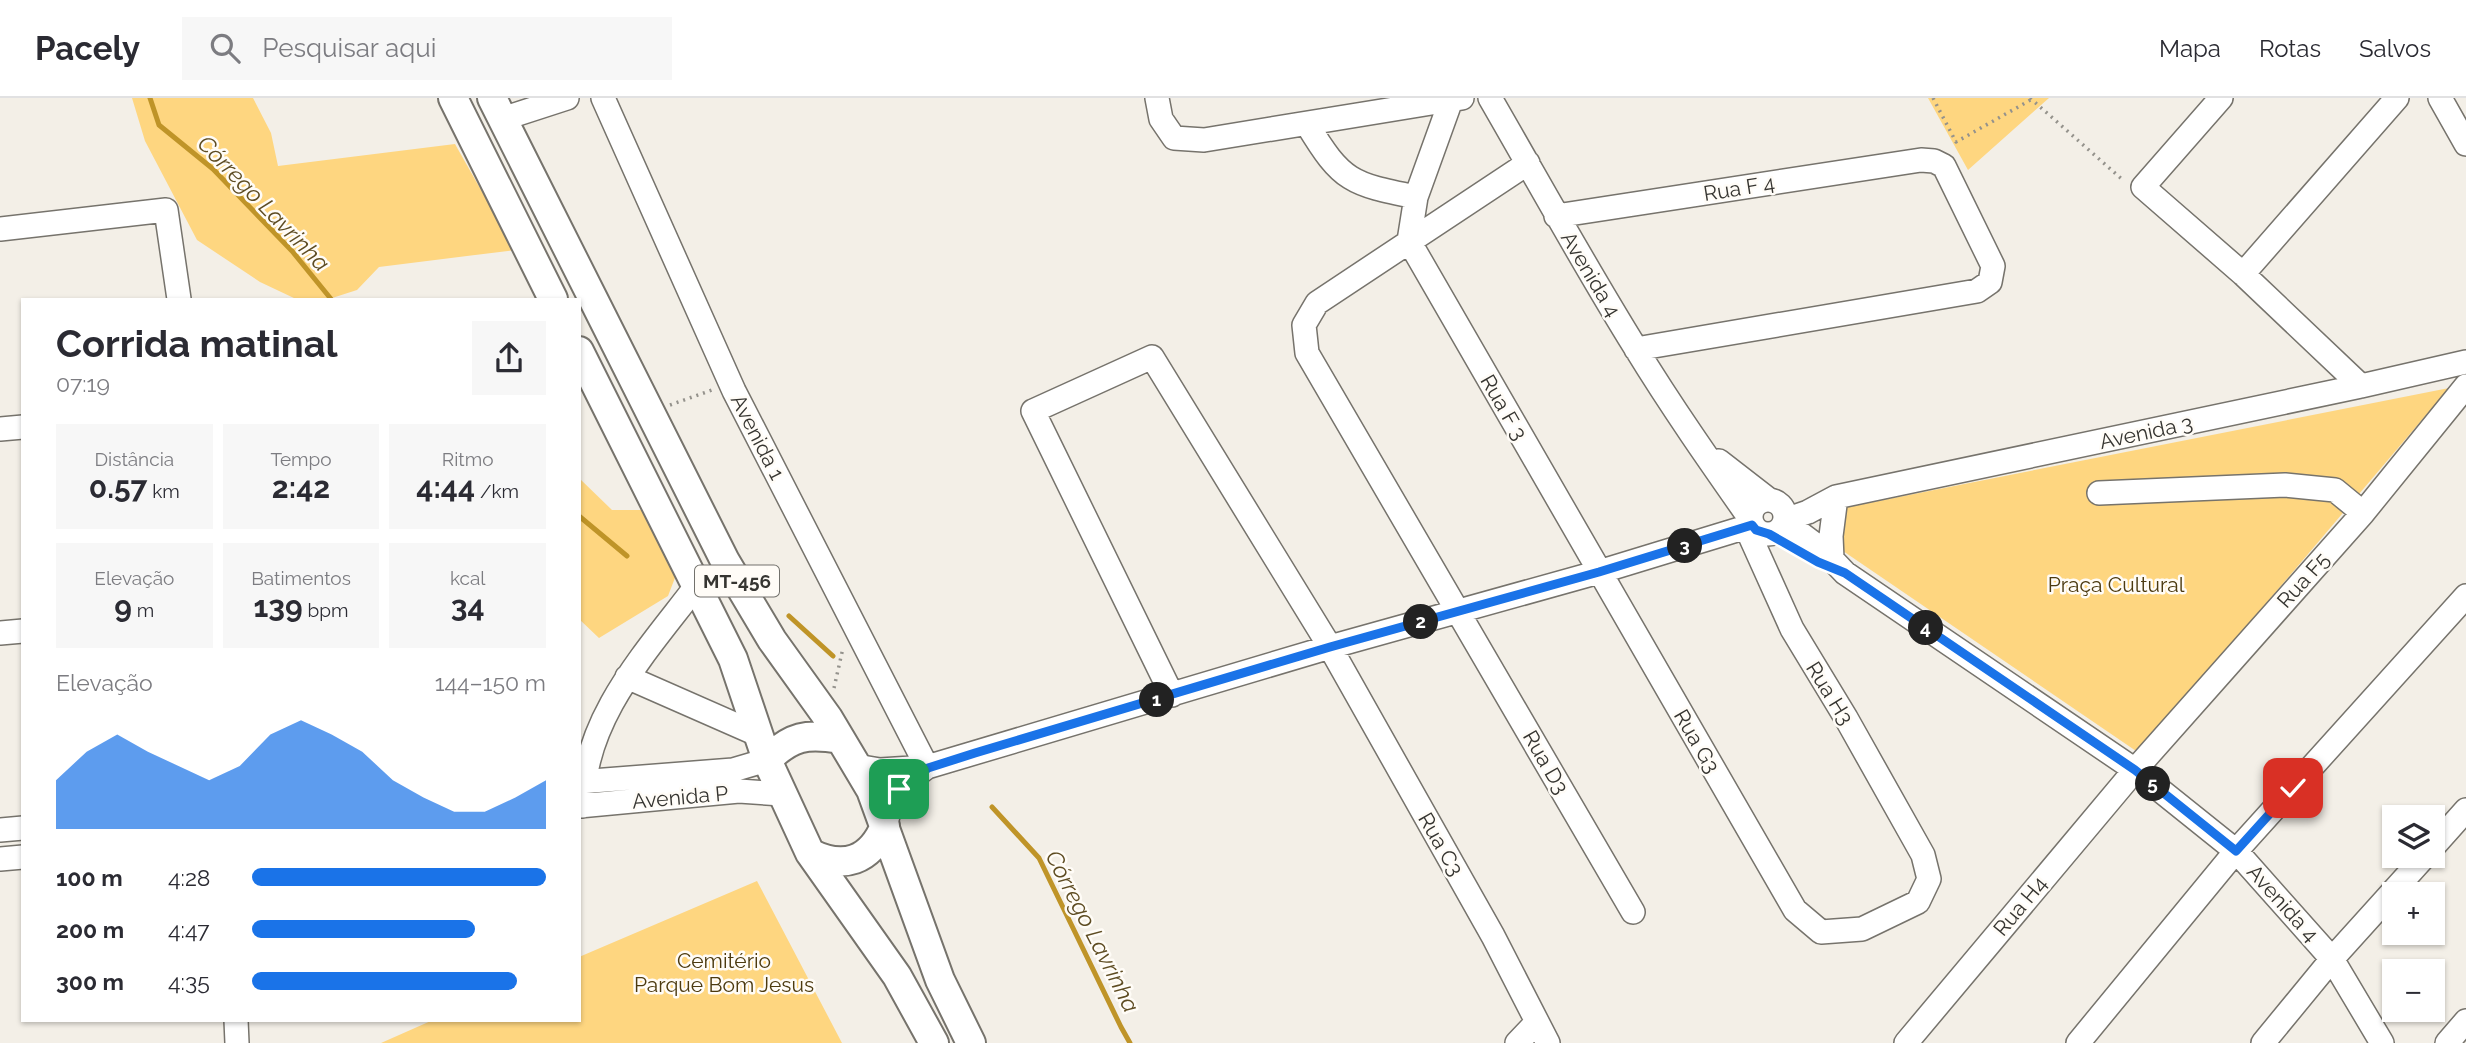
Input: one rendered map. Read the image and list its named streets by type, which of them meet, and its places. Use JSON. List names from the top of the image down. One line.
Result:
{"streets":{"main road":["MT-456"],"street":["Rua F 4","Avenida 4","Rua F 3","Avenida 3","Avenida 1","Rua F5","Rua H3","Rua G3","Rua D3","Avenida P","Rua C3","Rua H4"]},"crossings":[["Rua F 4","Avenida 4"],["Avenida 4","Avenida 3"],["Avenida 4","Rua F5"],["Avenida 4","Rua H3"],["Avenida 4","Rua H4"],["Rua F 3","Avenida 3"],["Rua F 3","Rua G3"],["Rua F 3","Rua D3"],["Avenida 3","Avenida 1"],["Avenida 3","Rua H3"],["Avenida 3","Rua G3"],["Avenida 3","Rua D3"],["Avenida 3","Rua C3"],["Rua F5","Rua H4"],["MT-456","Avenida P"],["Rua H3","Rua G3"]],"water":["Córrego Lavrinha"],"parks":["Praça Cultural","Cemitério Parque Bom Jesus"],"page":{"header":"Pacely","search":"Pesquisar aqui","nav":["Mapa","Rotas","Salvos"],"heading":["Corrida matinal","07:19"],"stats":[["Distância","0.57 km"],["Tempo","2:42"],["Ritmo","4:44 /km"],["Elevação","9 m"],["Batimentos","139 bpm"],["kcal","34"]],"pins":["3","2","4","1","5"],"chart":["Elevação","144–150 m"],"map_buttons":["+","−"],"list":[{"name":"100 m","note":"4:28"},{"name":"200 m","note":"4:47"},{"name":"300 m","note":"4:35"}]}}
